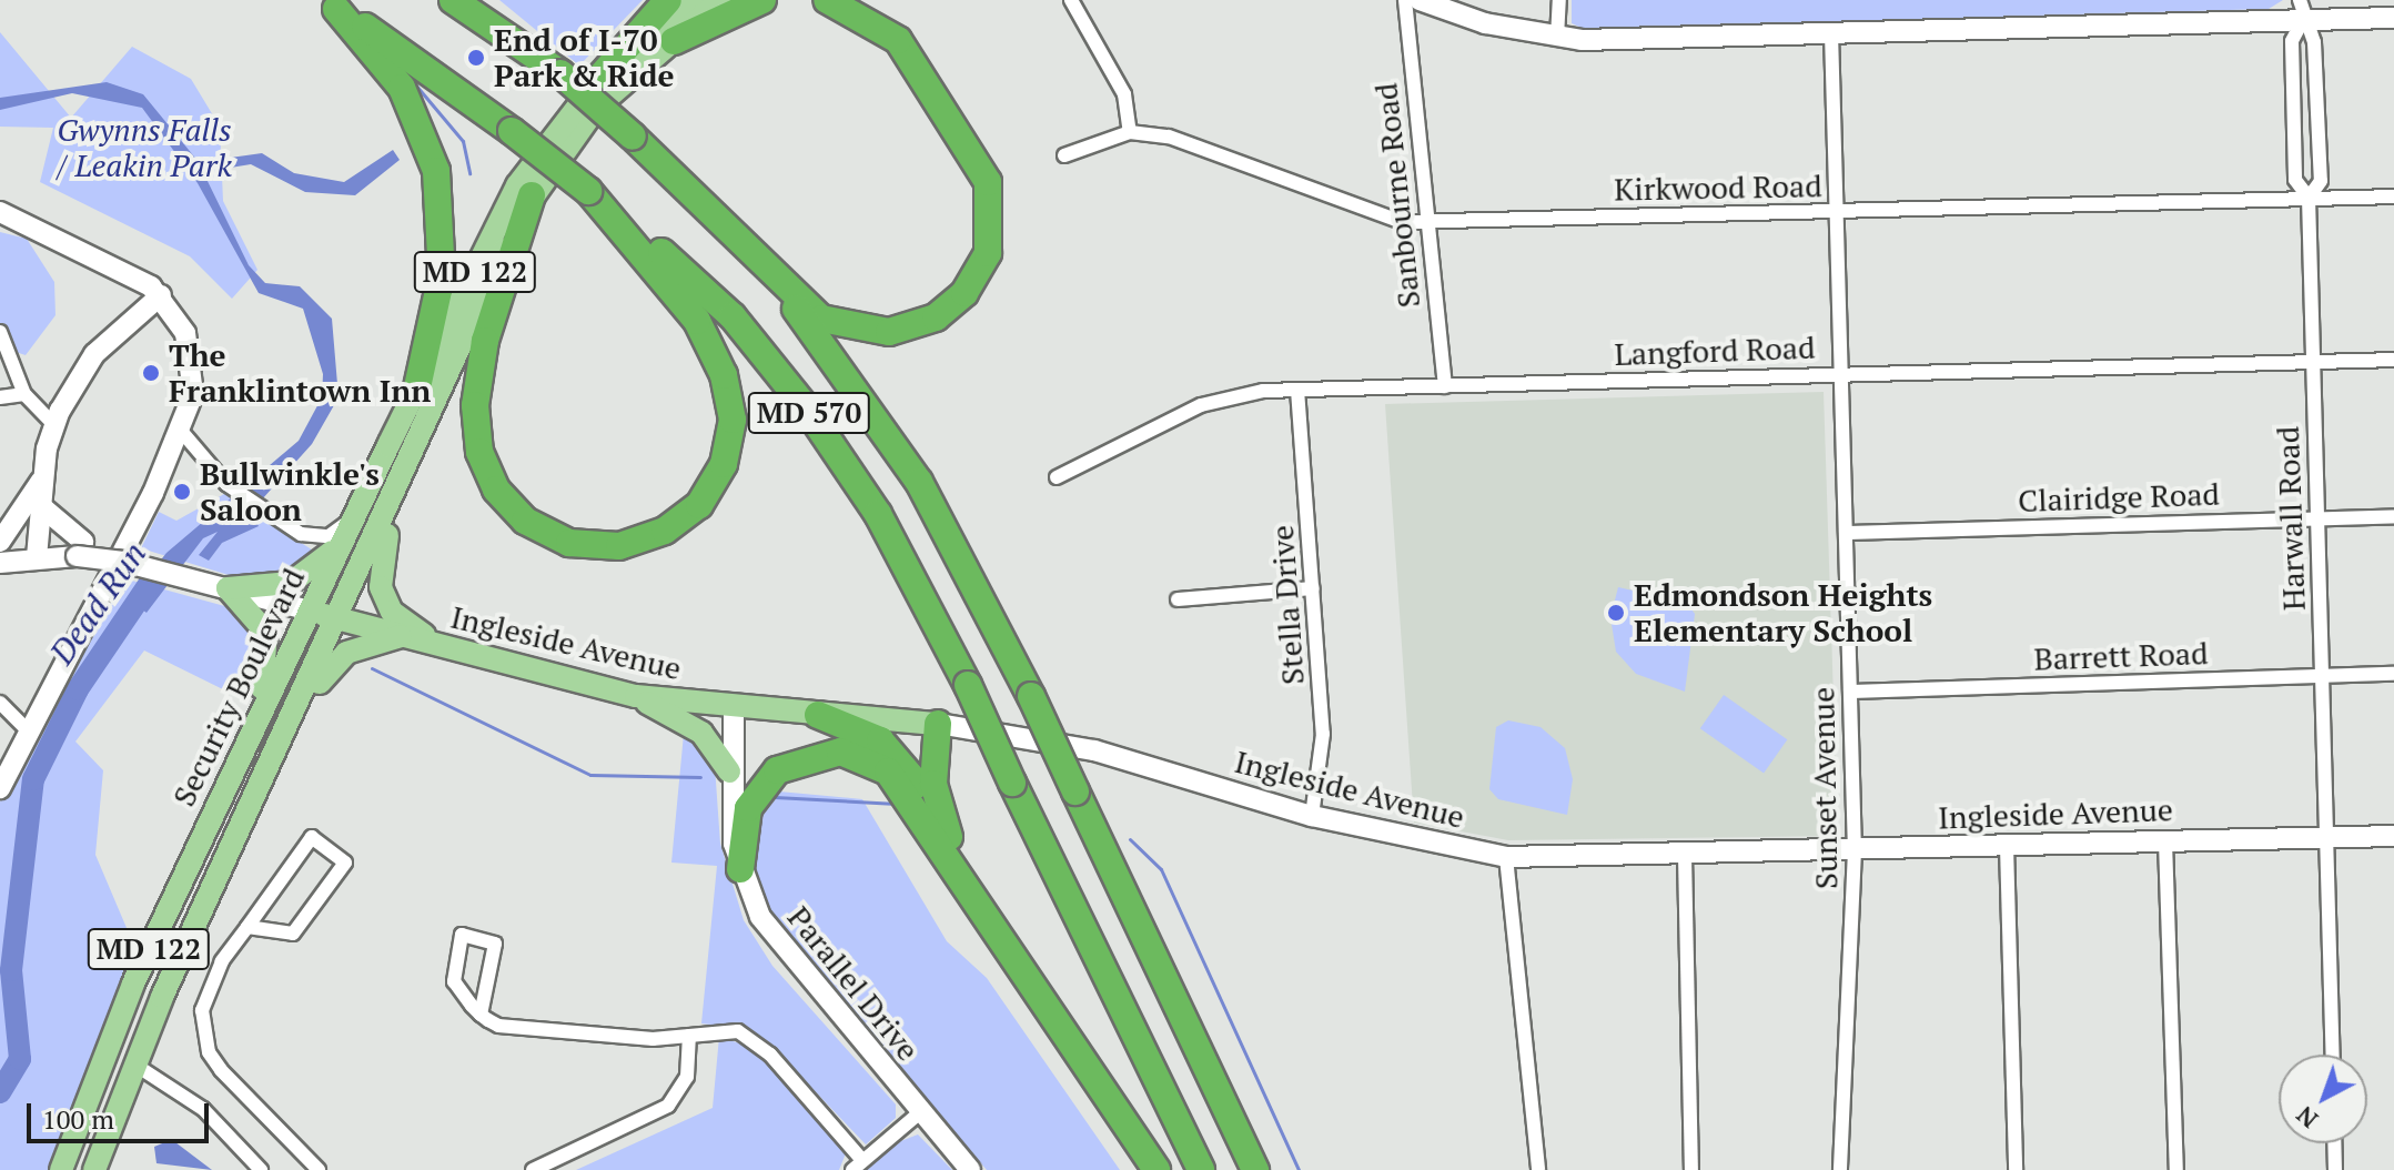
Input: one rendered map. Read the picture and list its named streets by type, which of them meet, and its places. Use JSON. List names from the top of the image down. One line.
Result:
{"streets":{"highway":["MD 570"],"main road":["MD 122","Ingleside Avenue","Security Boulevard"],"street":["Kirkwood Road","Sanbourne Road","Langford Road","Clairidge Road","Harwall Road","Stella Drive","Barrett Road","Sunset Avenue","Parallel Drive"]},"crossings":[["Kirkwood Road","Sanbourne Road"],["Kirkwood Road","Harwall Road"],["Kirkwood Road","Sunset Avenue"],["Sanbourne Road","Langford Road"],["Langford Road","Harwall Road"],["Langford Road","Stella Drive"],["Langford Road","Sunset Avenue"],["Clairidge Road","Harwall Road"],["Clairidge Road","Sunset Avenue"],["Harwall Road","Ingleside Avenue"],["Harwall Road","Barrett Road"],["Stella Drive","Ingleside Avenue"],["Ingleside Avenue","Security Boulevard"],["Ingleside Avenue","Sunset Avenue"],["Ingleside Avenue","Parallel Drive"],["Barrett Road","Sunset Avenue"]],"water":["Dead Run"],"parks":["Gwynns Falls / Leakin Park"],"places":["End of I-70 Park & Ride","The Franklintown Inn","Bullwinkle's Saloon","Edmondson Heights Elementary School"],"scale_bar":"100 m","north":"bottom left"}
